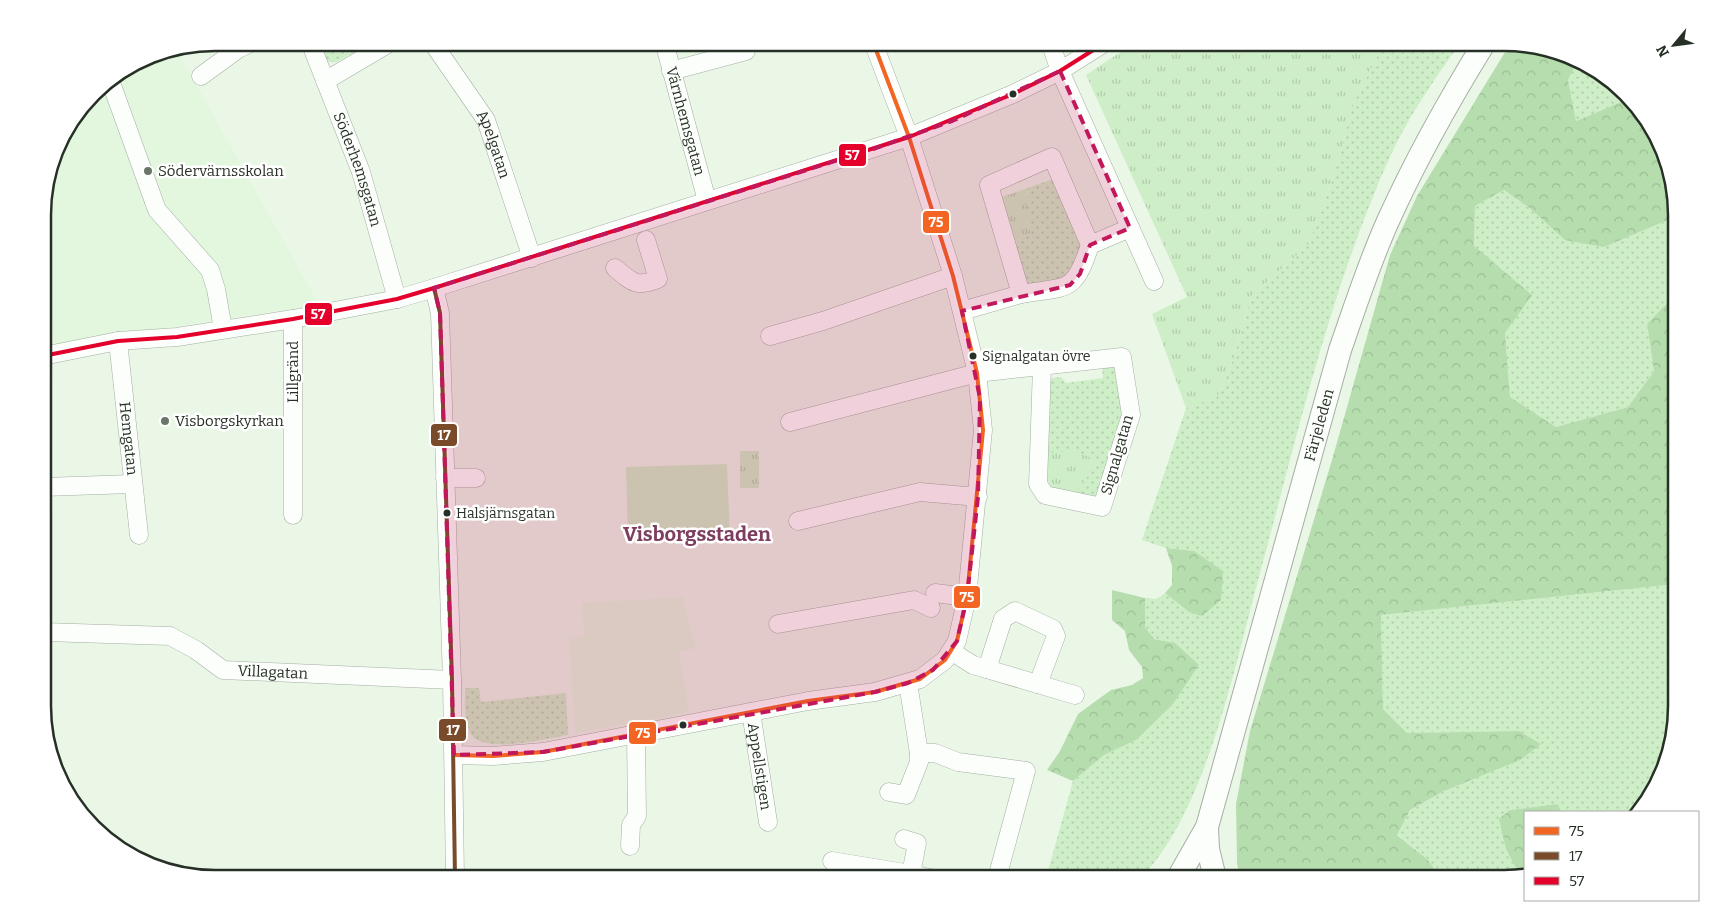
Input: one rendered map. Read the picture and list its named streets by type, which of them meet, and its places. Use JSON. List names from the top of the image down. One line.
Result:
{"streets":{"main road":["Färjeleden"],"street":["Värnhemsgatan","Apelgatan","Söderhemsgatan","Lillgränd","Hemgatan","Signalgatan","Villagatan","Appellstigen"]},"districts":["Visborgsstaden"],"places":["Södervärnsskolan","Signalgatan övre","Visborgskyrkan","Halsjärnsgatan"],"lines":["transit line 57","transit line 75","transit line 17"],"legend":["75","17","57"],"north":"bottom left"}
